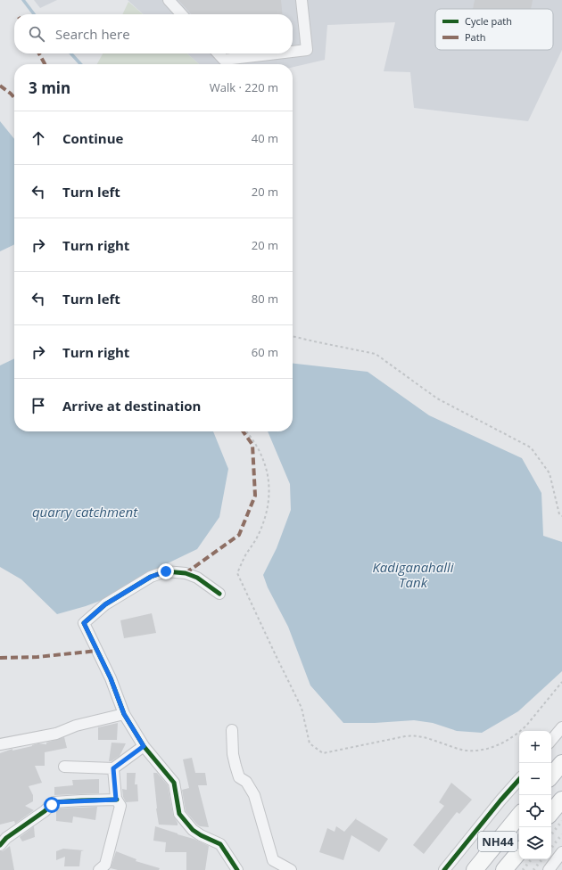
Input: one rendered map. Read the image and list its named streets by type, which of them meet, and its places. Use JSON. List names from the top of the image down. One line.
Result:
{"streets":{"highway":["NH44"]},"water":["quarry catchment","Kadiganahalli Tank"],"legend":["Cycle path","Path"],"page":{"search":"Search here","heading":["3 min","Walk · 220 m"],"list":[["Continue","40 m"],["Turn left","20 m"],["Turn right","20 m"],["Turn left","80 m"],["Turn right","60 m"],"Arrive at destination"],"map_buttons":["+","−"]}}
